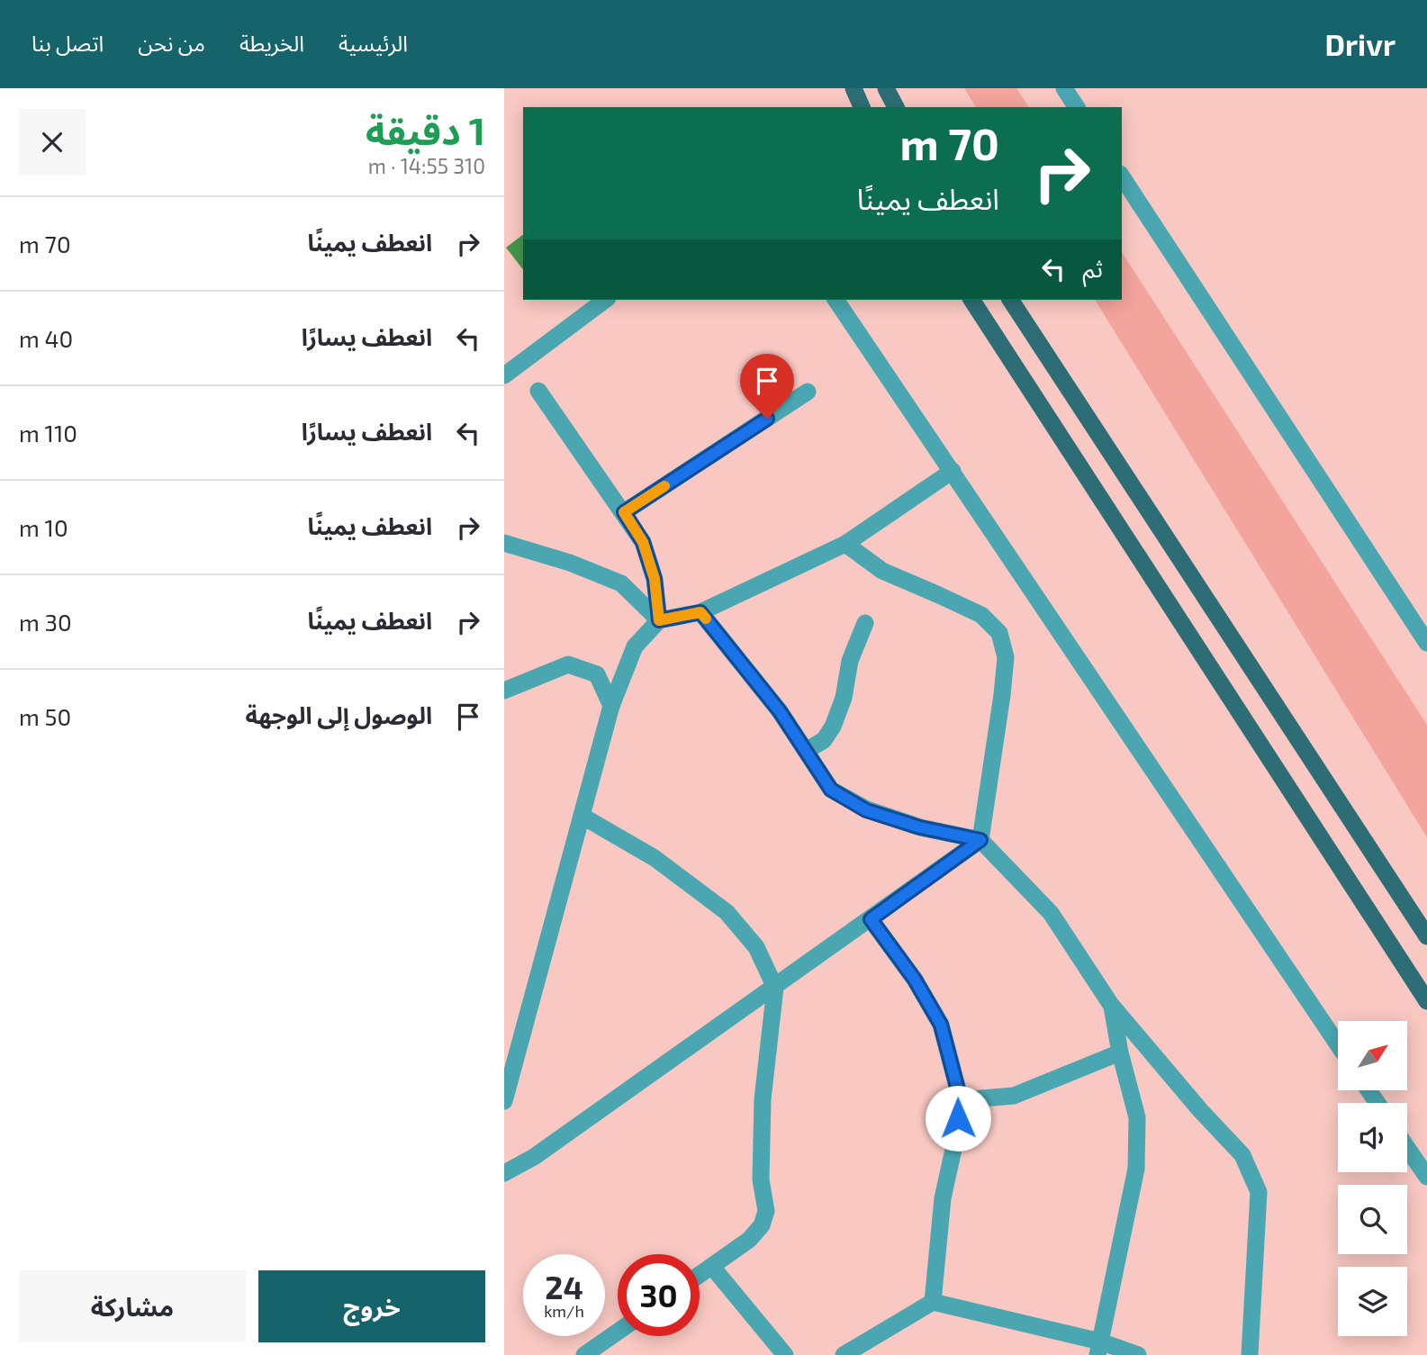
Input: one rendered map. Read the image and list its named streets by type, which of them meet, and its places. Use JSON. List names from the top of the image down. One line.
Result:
{"north":"top right","page":{"header":"Drivr","nav":["الرئيسية","الخريطة","من نحن","اتصل بنا"],"heading":["1 دقيقة","310 m · 14:55"],"turn":["70 m","انعطف يمينًا"],"list":[{"name":"انعطف يمينًا","value":"70 m"},{"name":"انعطف يسارًا","value":"40 m"},{"name":"انعطف يسارًا","value":"110 m"},{"name":"انعطف يمينًا","value":"10 m"},{"name":"انعطف يمينًا","value":"30 m"},{"name":"الوصول إلى الوجهة","value":"50 m"}],"then":"ثم","speed":"24 km/h","limit":"30","buttons":["خروج","مشاركة"]}}
